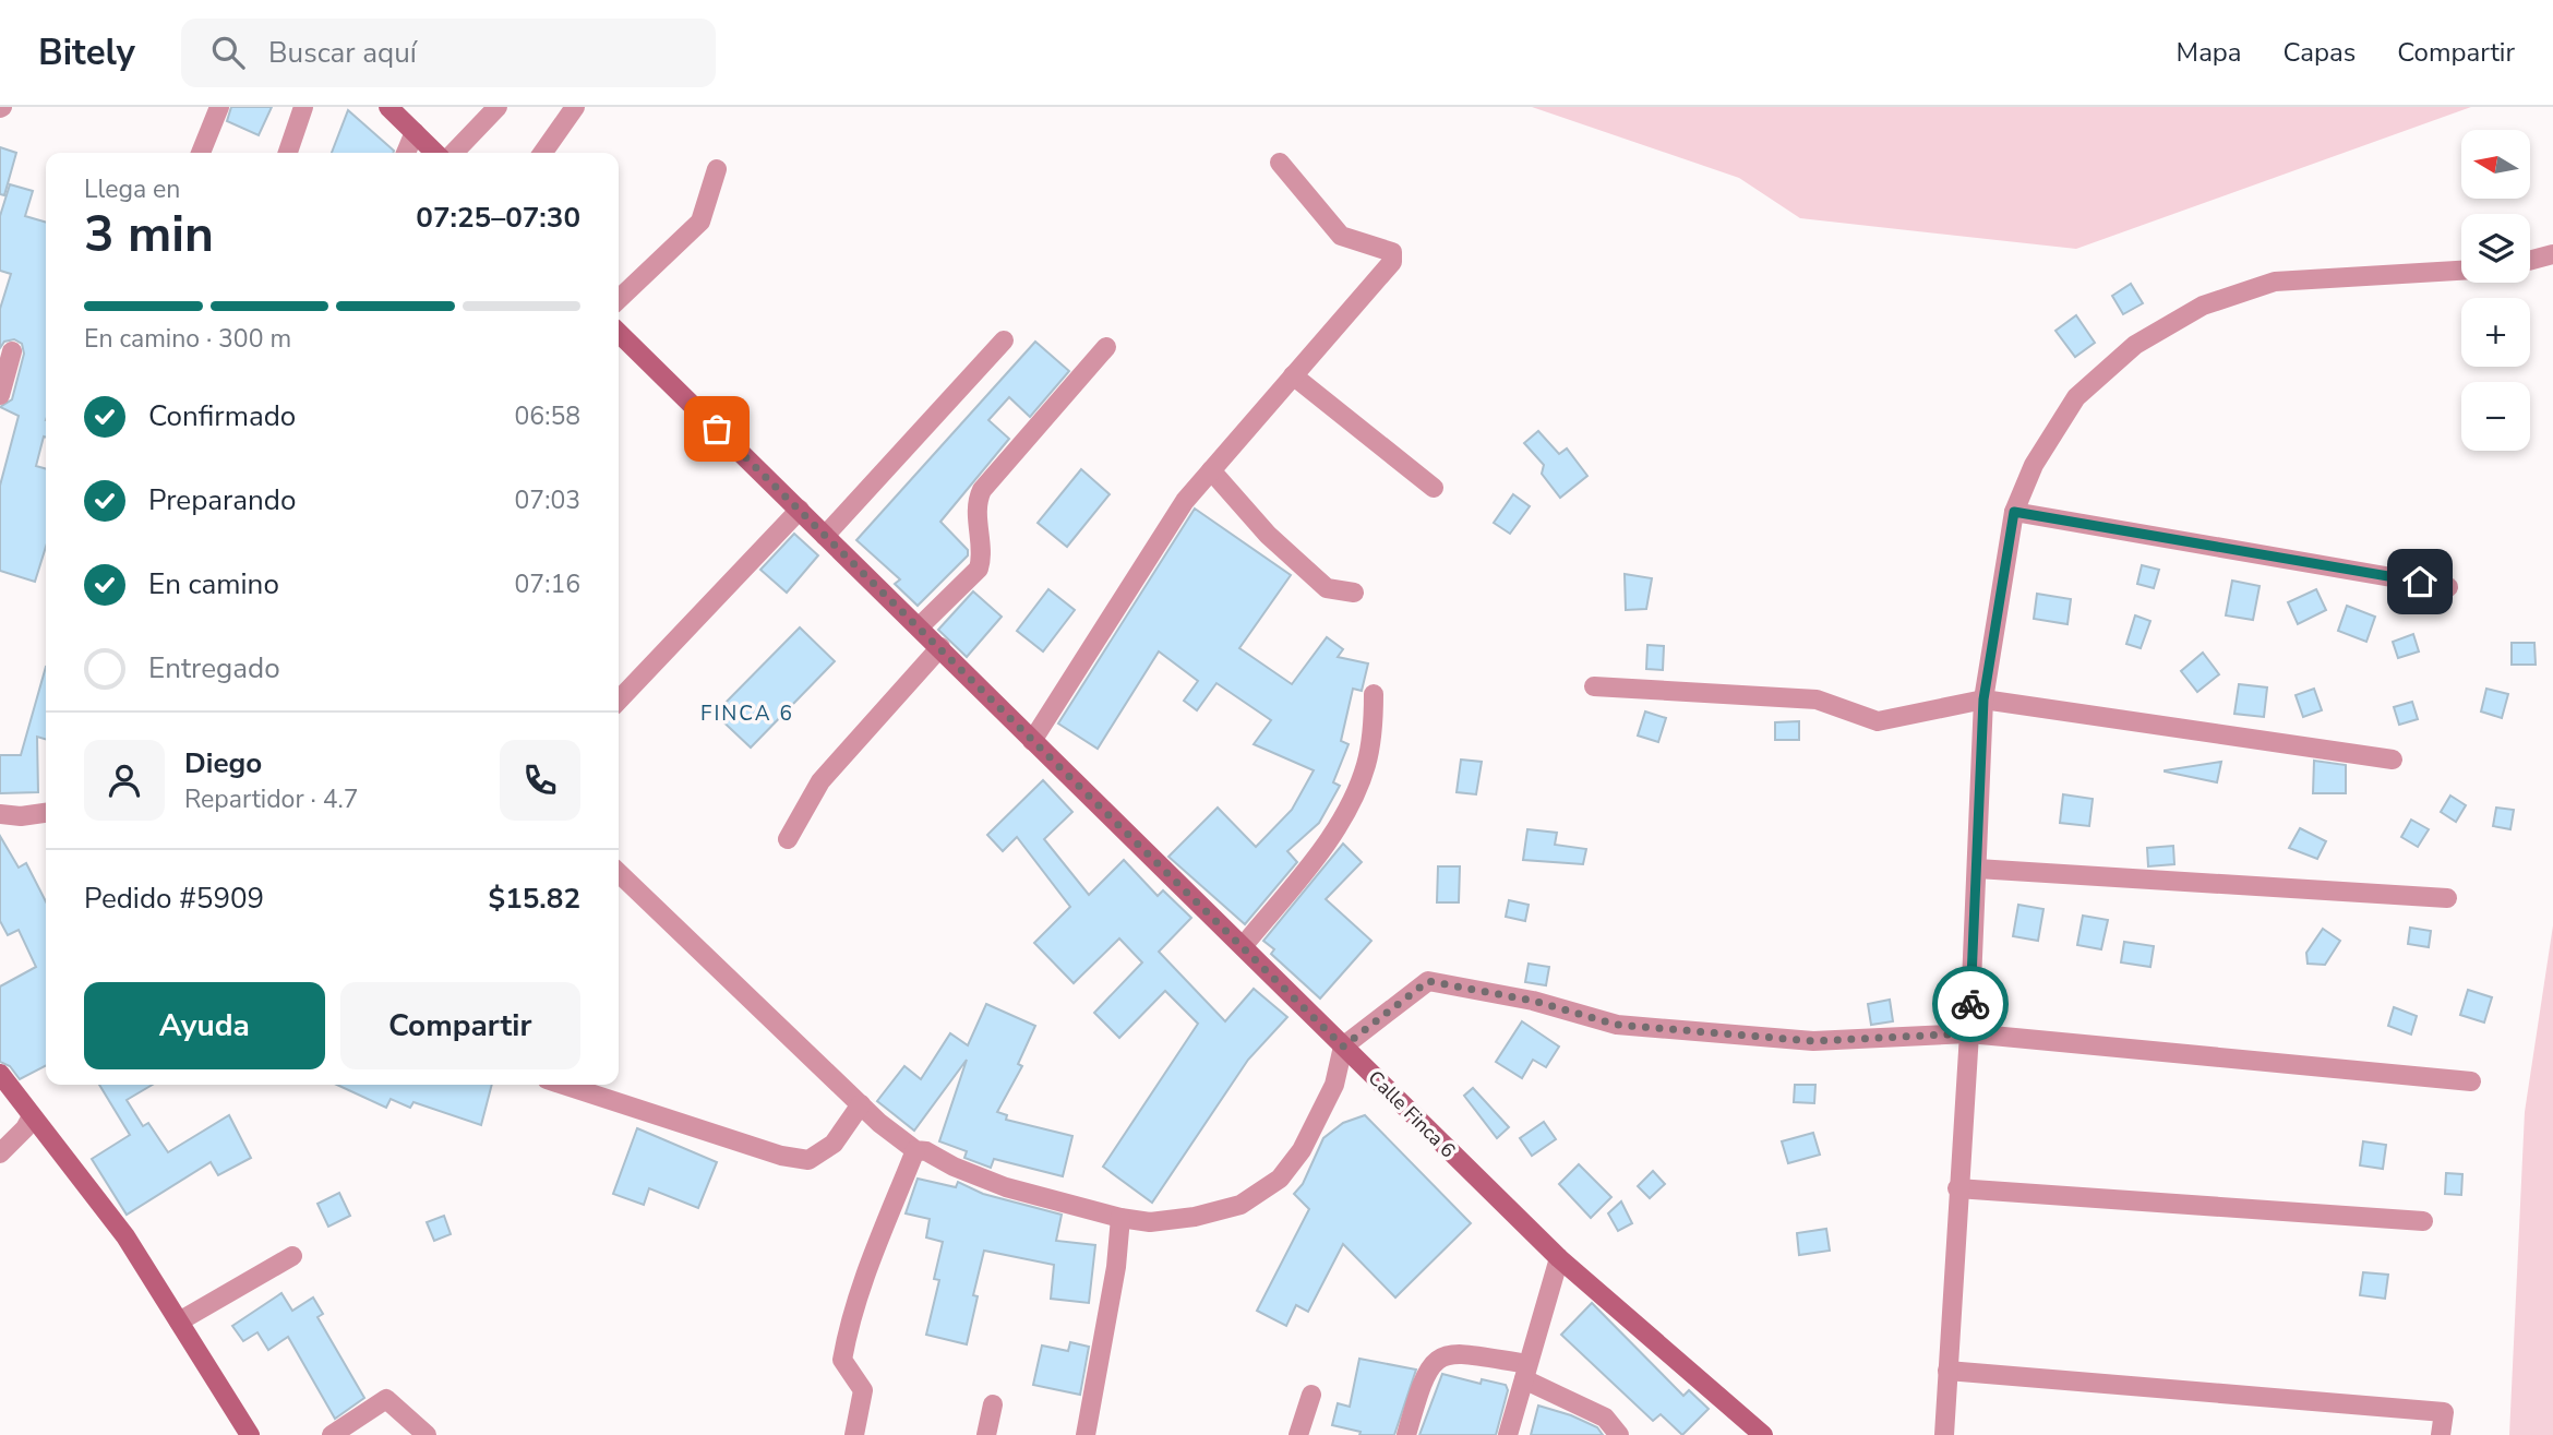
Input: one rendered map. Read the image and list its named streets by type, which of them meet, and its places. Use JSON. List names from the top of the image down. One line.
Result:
{"streets":{"street":["Calle Finca 6"]},"districts":["FINCA 6"],"north":"left","page":{"header":"Bitely","search":"Buscar aquí","nav":["Mapa","Capas","Compartir"],"map_buttons":["+","−"],"heading":["3 min","Llega en","07:25–07:30"],"panel":["Diego","Repartidor · 4.7","Pedido #5909","$15.82"],"bar":"En camino · 300 m","list":[["Confirmado","06:58"],["Preparando","07:03"],["En camino","07:16"],"Entregado"],"buttons":["Ayuda","Compartir"]}}
